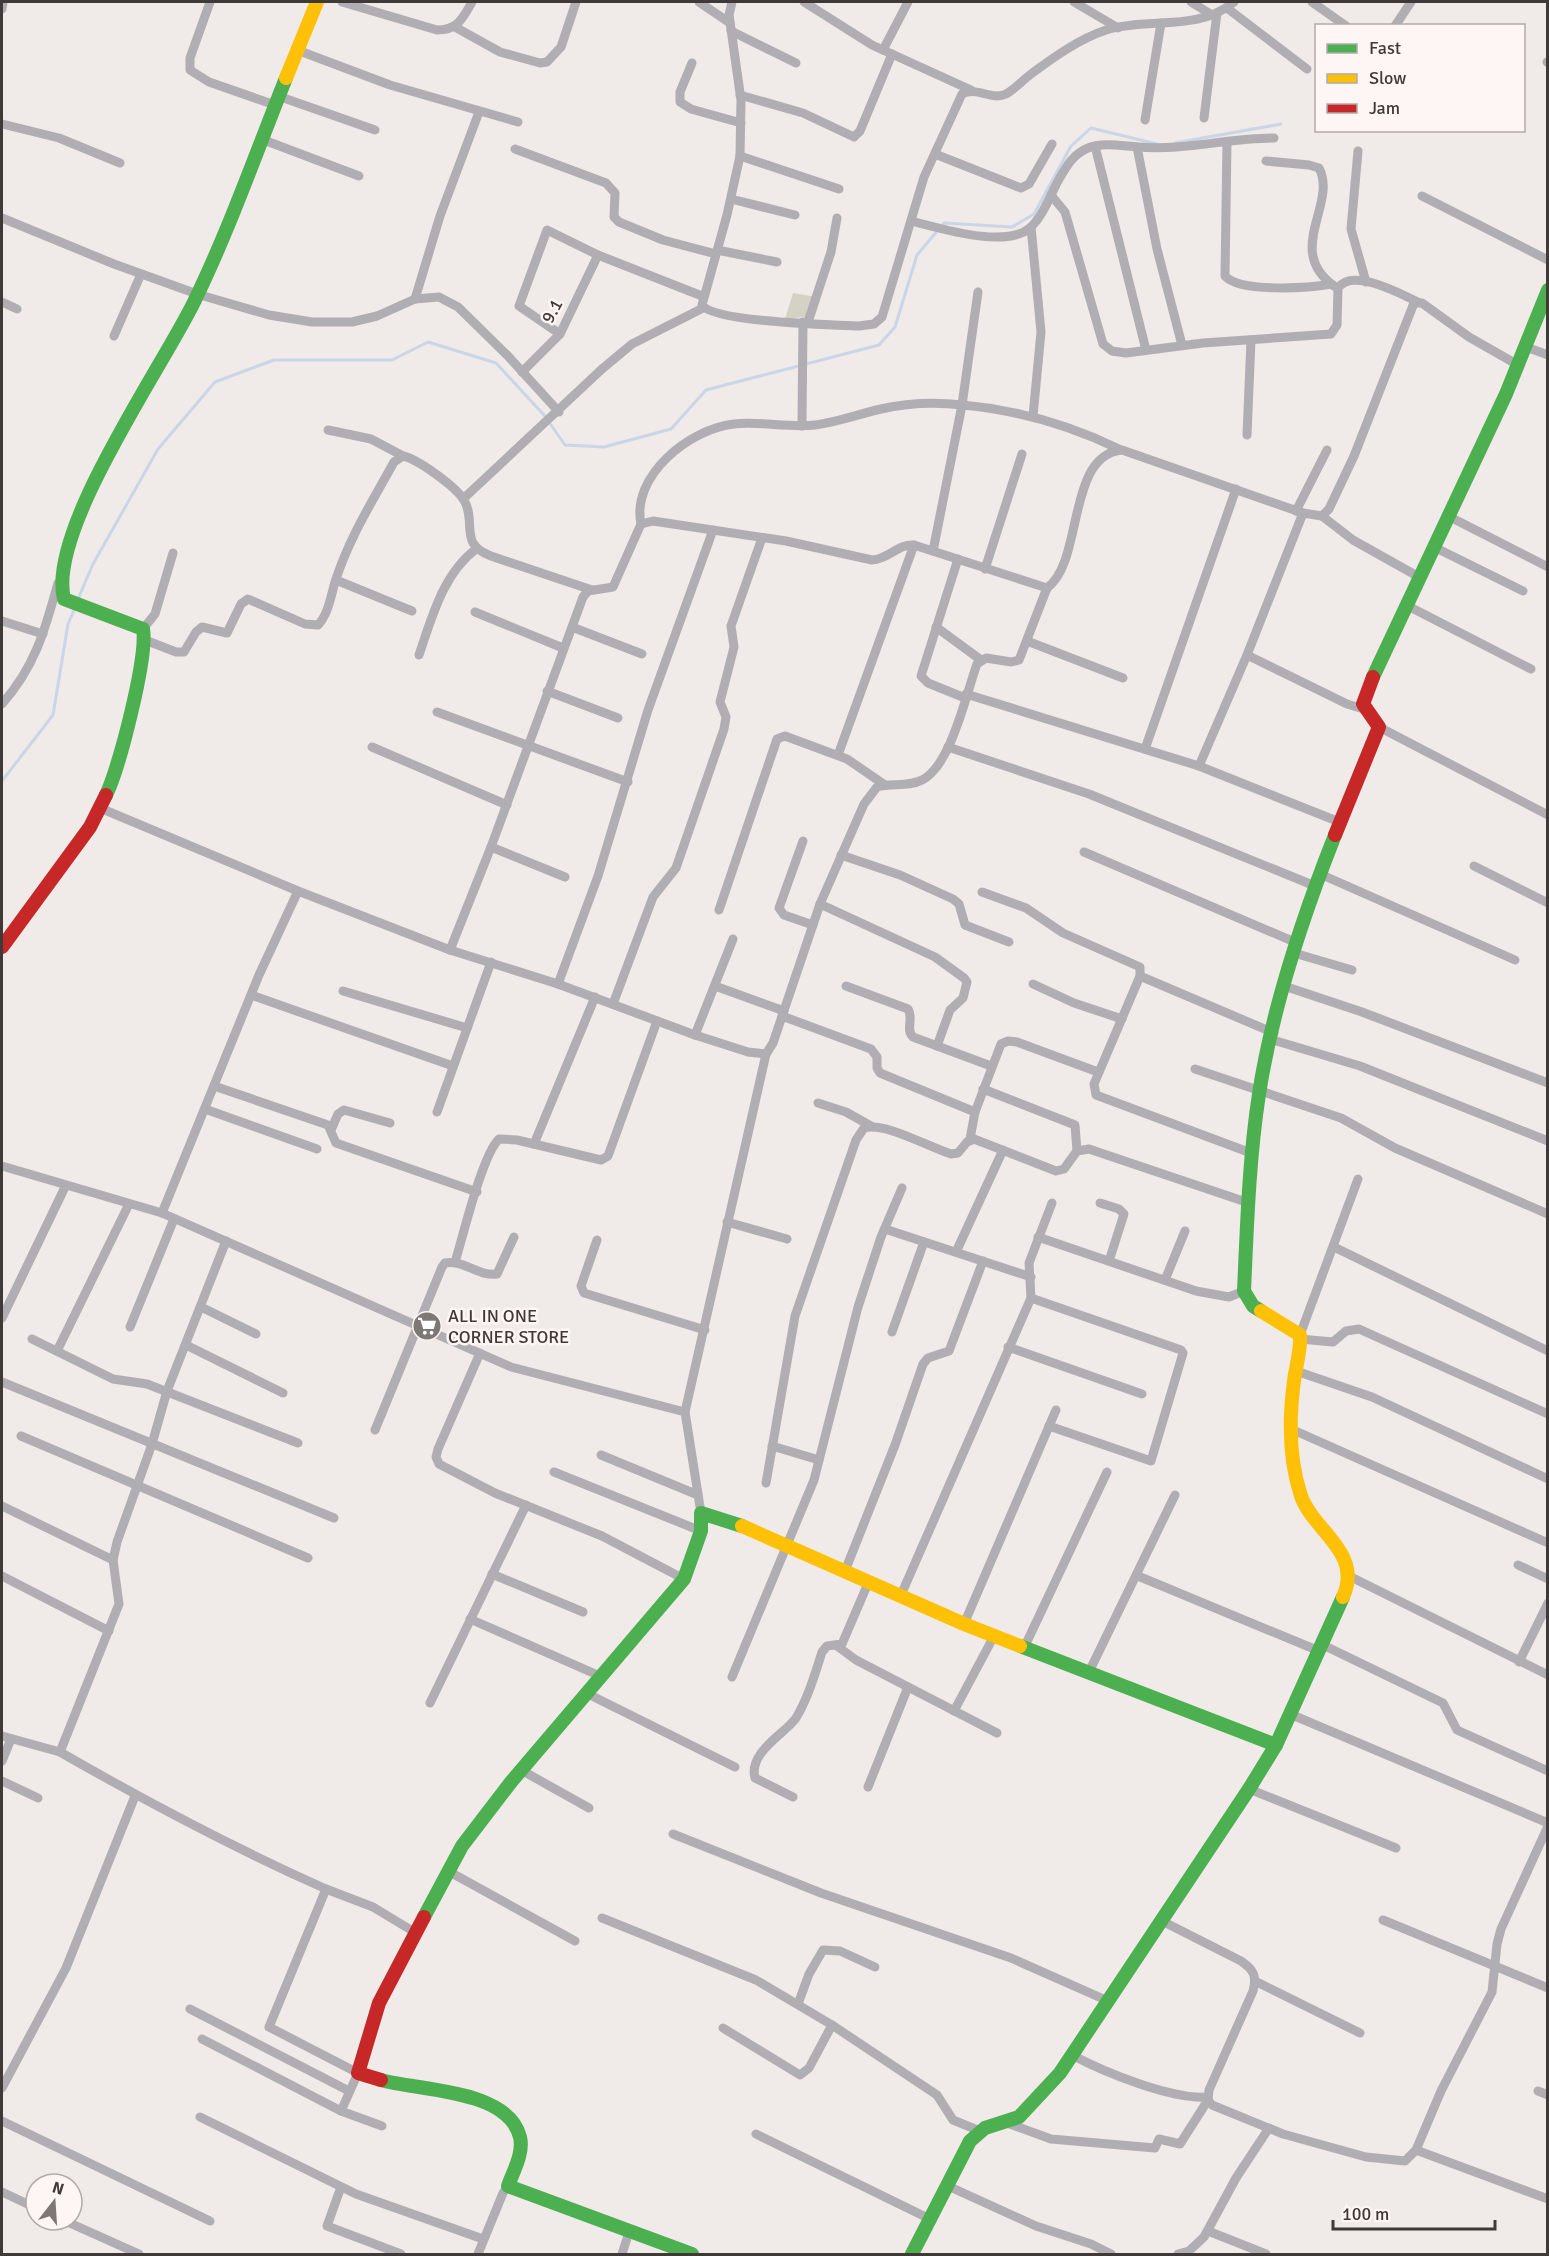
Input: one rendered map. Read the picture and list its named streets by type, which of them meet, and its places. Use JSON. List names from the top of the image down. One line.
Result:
{"streets":{"street":["9.1"]},"places":{"supermarket":["ALL IN ONE CORNER STORE"]},"legend":["Fast","Slow","Jam"],"scale_bar":"100 m","north":"top"}
